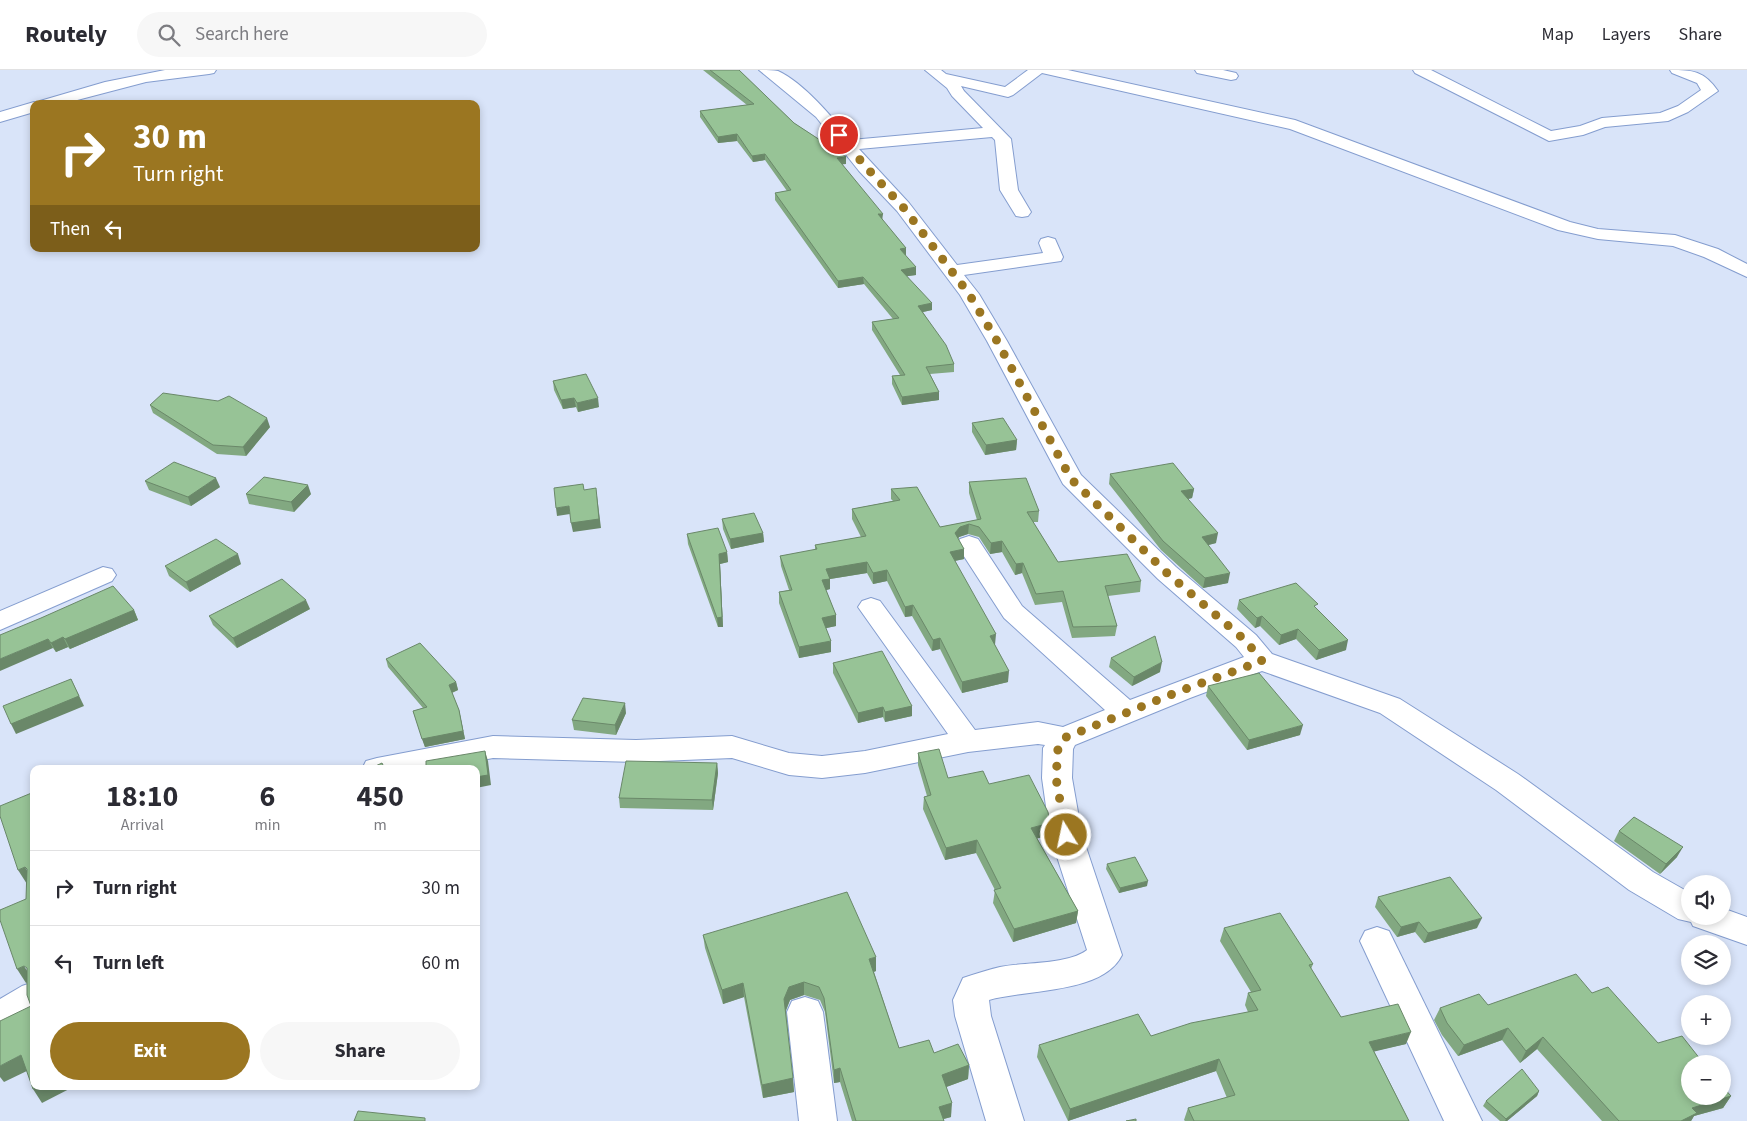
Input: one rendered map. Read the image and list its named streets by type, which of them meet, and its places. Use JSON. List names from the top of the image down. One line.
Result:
{"page":{"header":"Routely","search":"Search here","nav":["Map","Layers","Share"],"turn":["30 m","Turn right"],"then":"Then","eta":["18:10","Arrival","6","min","450","m"],"list":[{"name":"Turn right","value":"30 m"},{"name":"Turn left","value":"60 m"}],"map_buttons":["+","−"],"buttons":["Exit","Share"]}}
